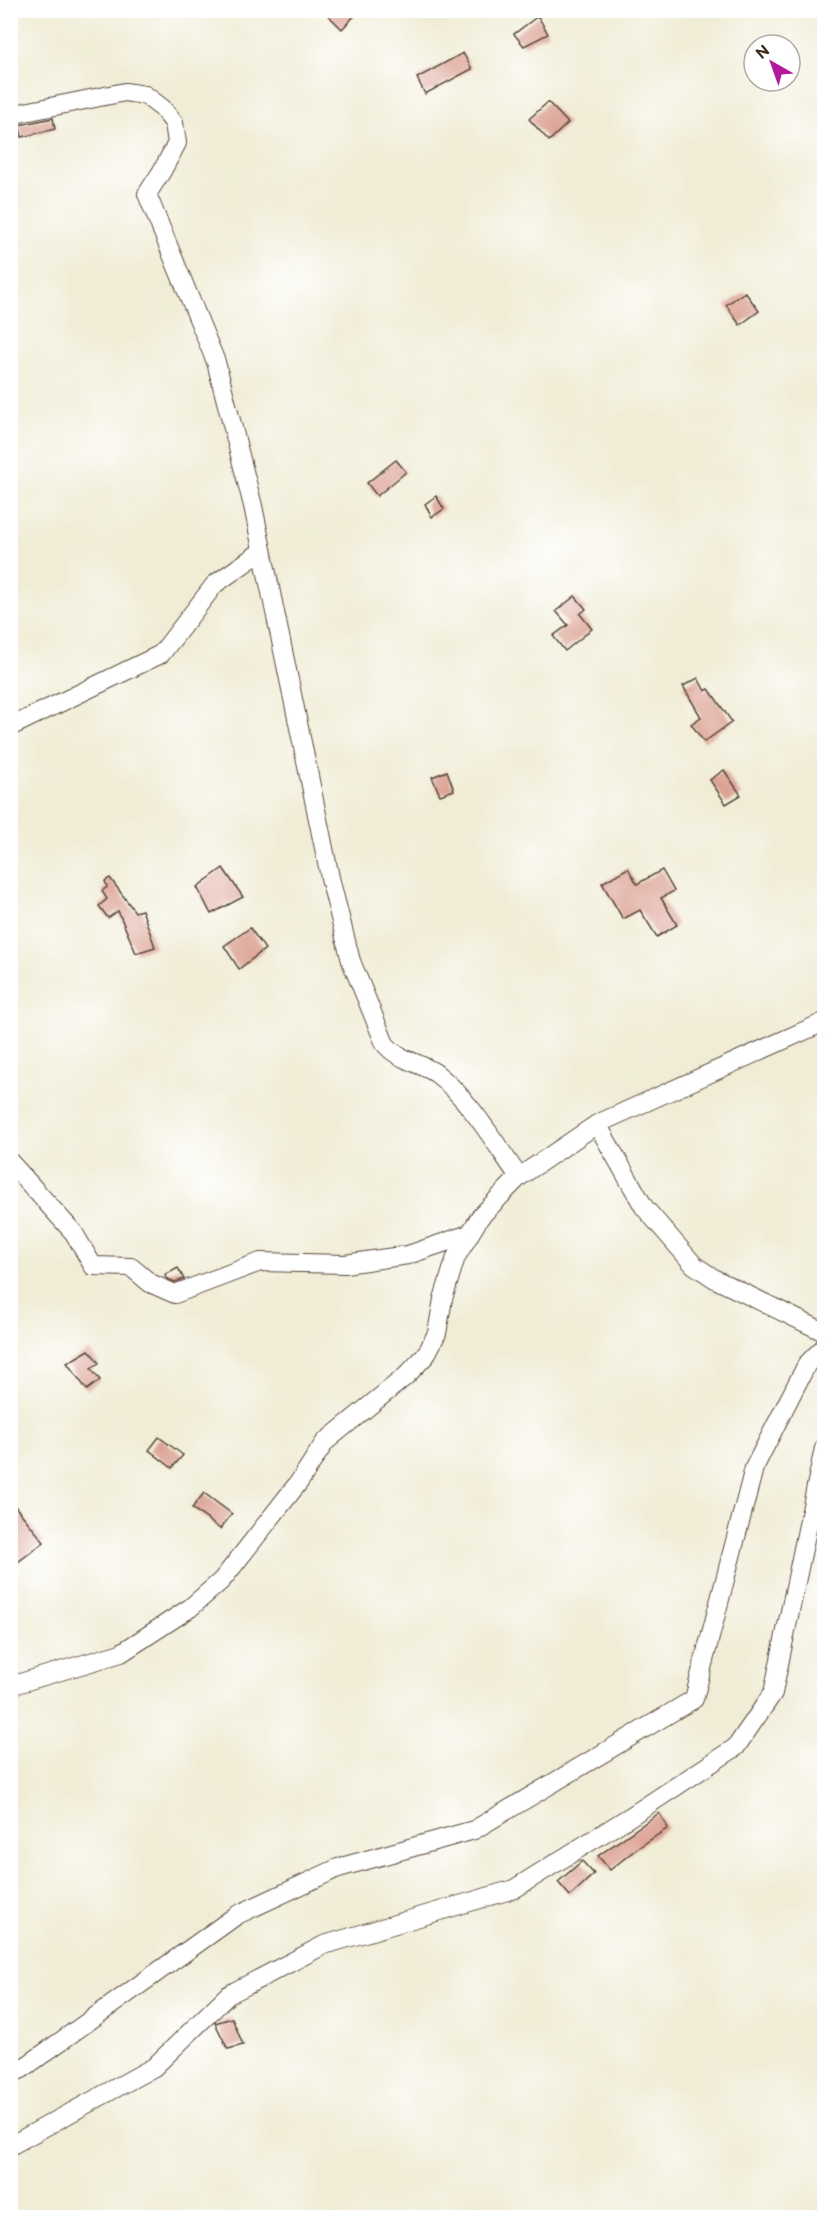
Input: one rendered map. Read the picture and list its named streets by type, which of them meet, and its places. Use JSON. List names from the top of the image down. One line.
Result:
{"north":"top left"}
